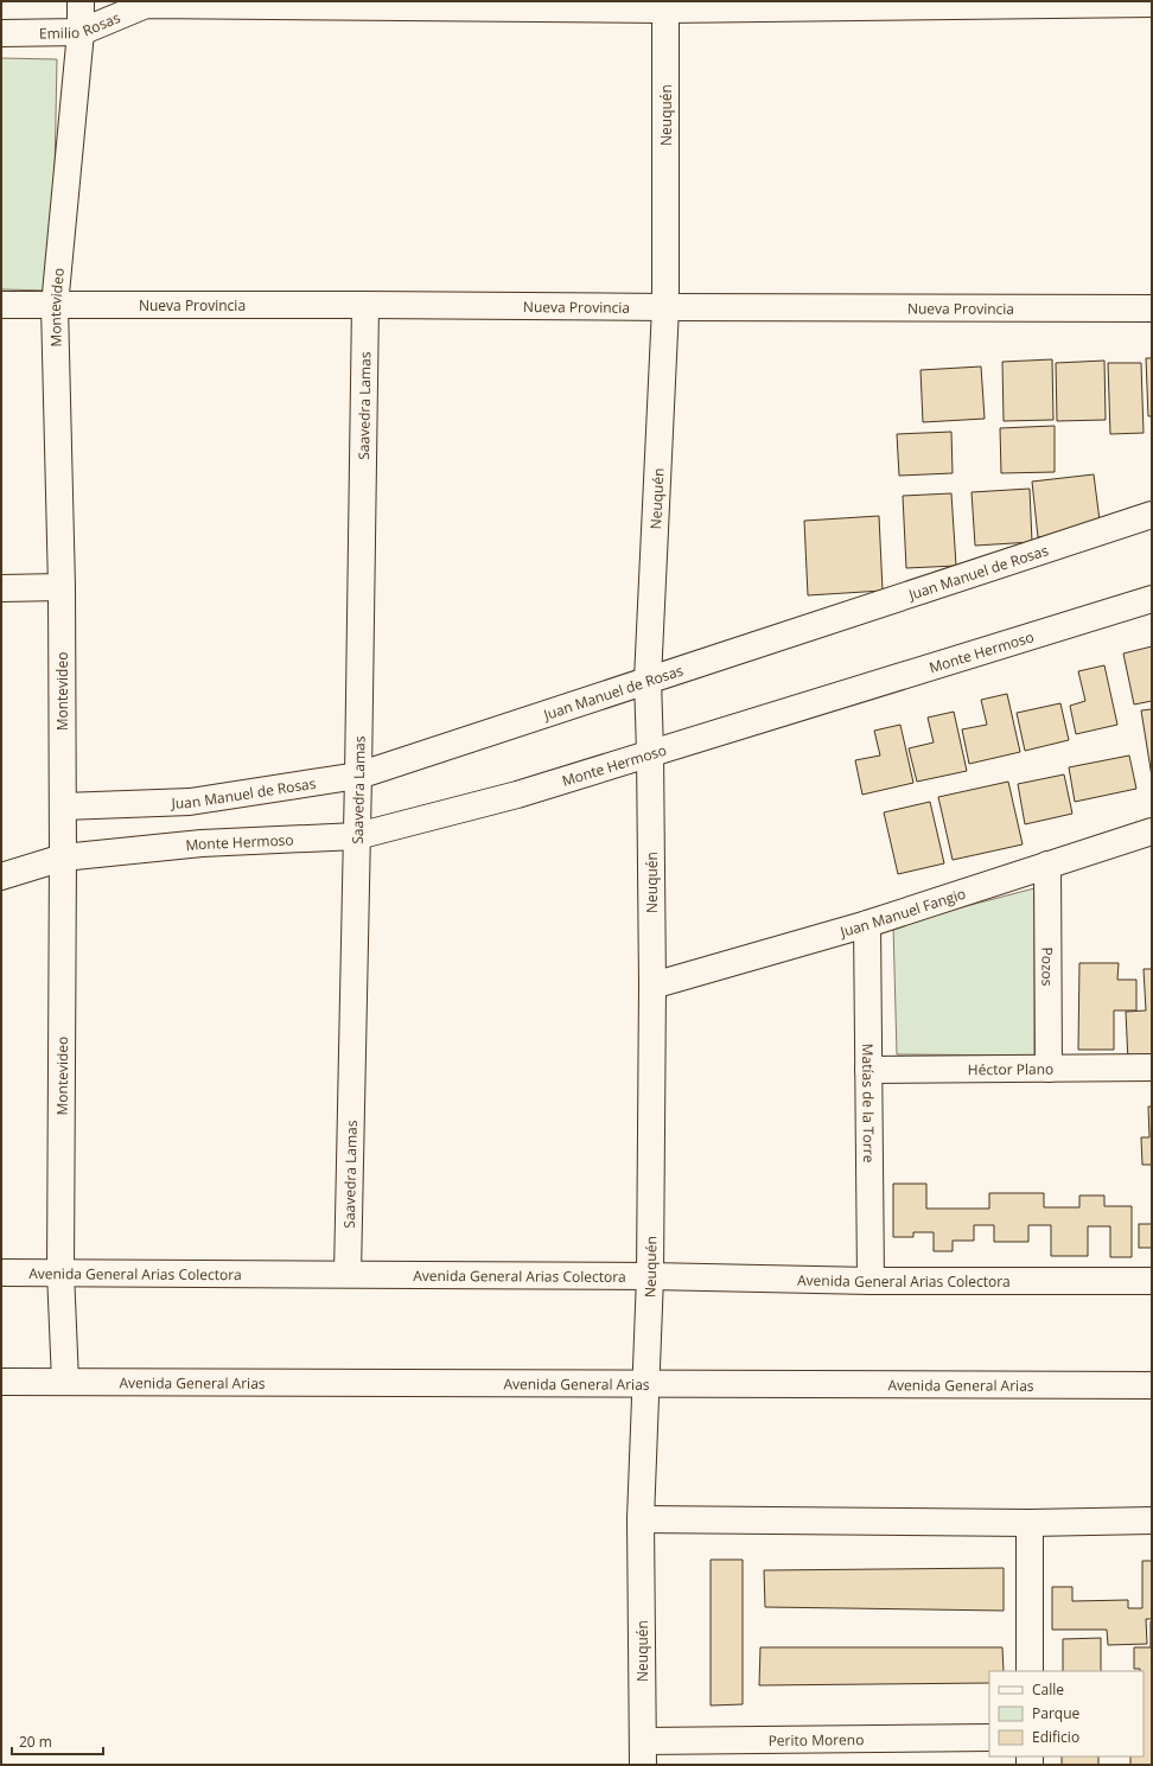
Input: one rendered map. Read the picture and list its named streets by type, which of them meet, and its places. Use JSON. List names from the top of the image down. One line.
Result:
{"streets":{"street":["Emilio Rosas","Neuquén","Nueva Provincia","Montevideo","Saavedra Lamas","Juan Manuel de Rosas","Monte Hermoso","Juan Manuel Fangio","Pozos","Héctor Plano","Matías de la Torre","Avenida General Arias Colectora","Avenida General Arias","Perito Moreno"]},"crossings":[["Emilio Rosas","Neuquén"],["Emilio Rosas","Montevideo"],["Neuquén","Nueva Provincia"],["Neuquén","Juan Manuel de Rosas"],["Neuquén","Monte Hermoso"],["Neuquén","Juan Manuel Fangio"],["Neuquén","Avenida General Arias Colectora"],["Neuquén","Avenida General Arias"],["Neuquén","Perito Moreno"],["Nueva Provincia","Montevideo"],["Nueva Provincia","Saavedra Lamas"],["Montevideo","Juan Manuel de Rosas"],["Montevideo","Monte Hermoso"],["Montevideo","Avenida General Arias Colectora"],["Montevideo","Avenida General Arias"],["Saavedra Lamas","Juan Manuel de Rosas"],["Saavedra Lamas","Monte Hermoso"],["Saavedra Lamas","Avenida General Arias Colectora"],["Juan Manuel Fangio","Pozos"],["Juan Manuel Fangio","Matías de la Torre"],["Pozos","Héctor Plano"],["Héctor Plano","Matías de la Torre"],["Matías de la Torre","Avenida General Arias Colectora"]],"legend":["Calle","Parque","Edificio"],"scale_bar":"20 m"}
